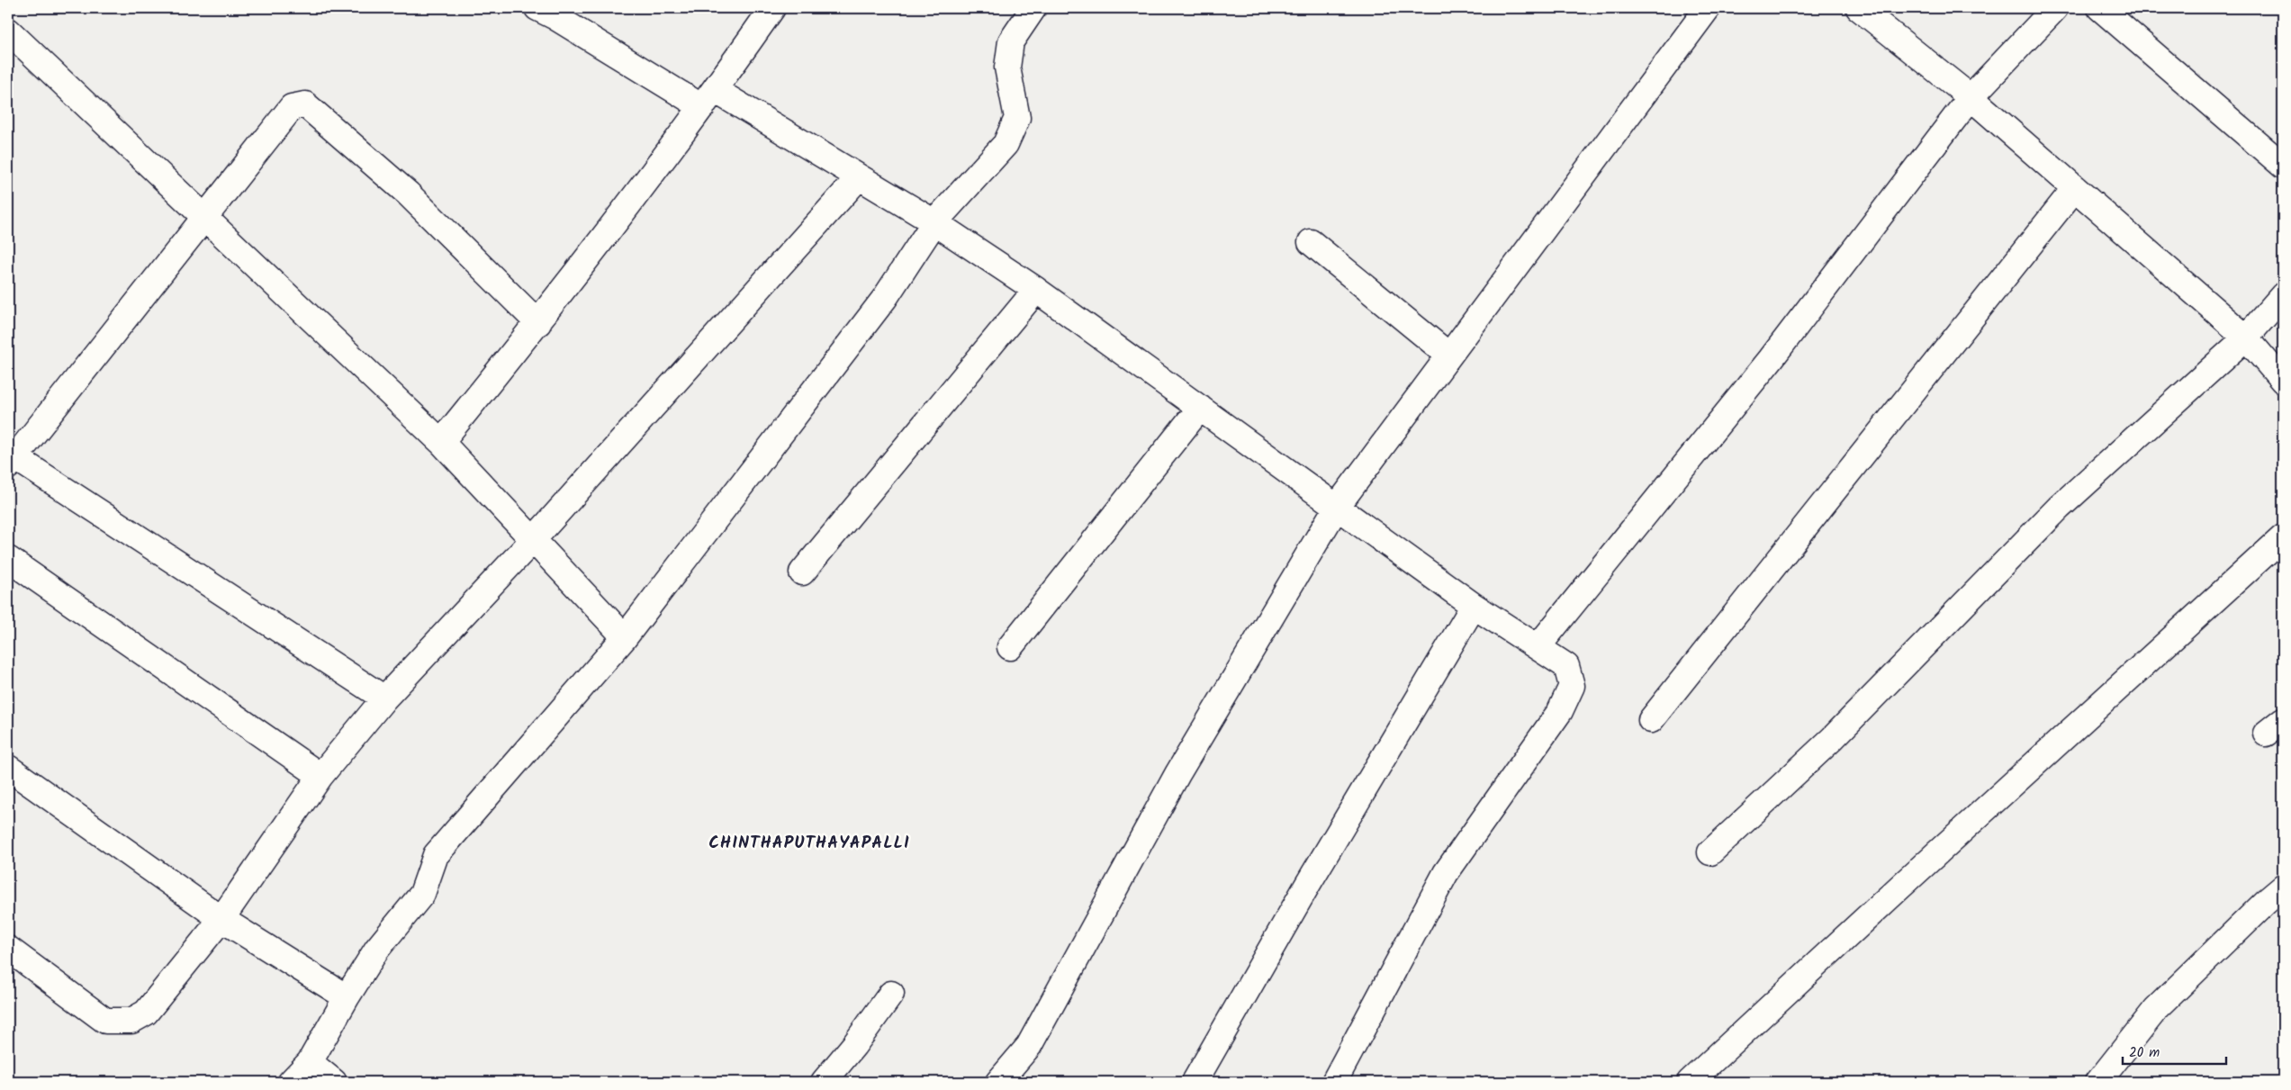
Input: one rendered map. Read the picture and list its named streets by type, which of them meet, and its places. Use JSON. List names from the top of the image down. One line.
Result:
{"districts":["CHINTHAPUTHAYAPALLI"],"scale_bar":"20 m"}
